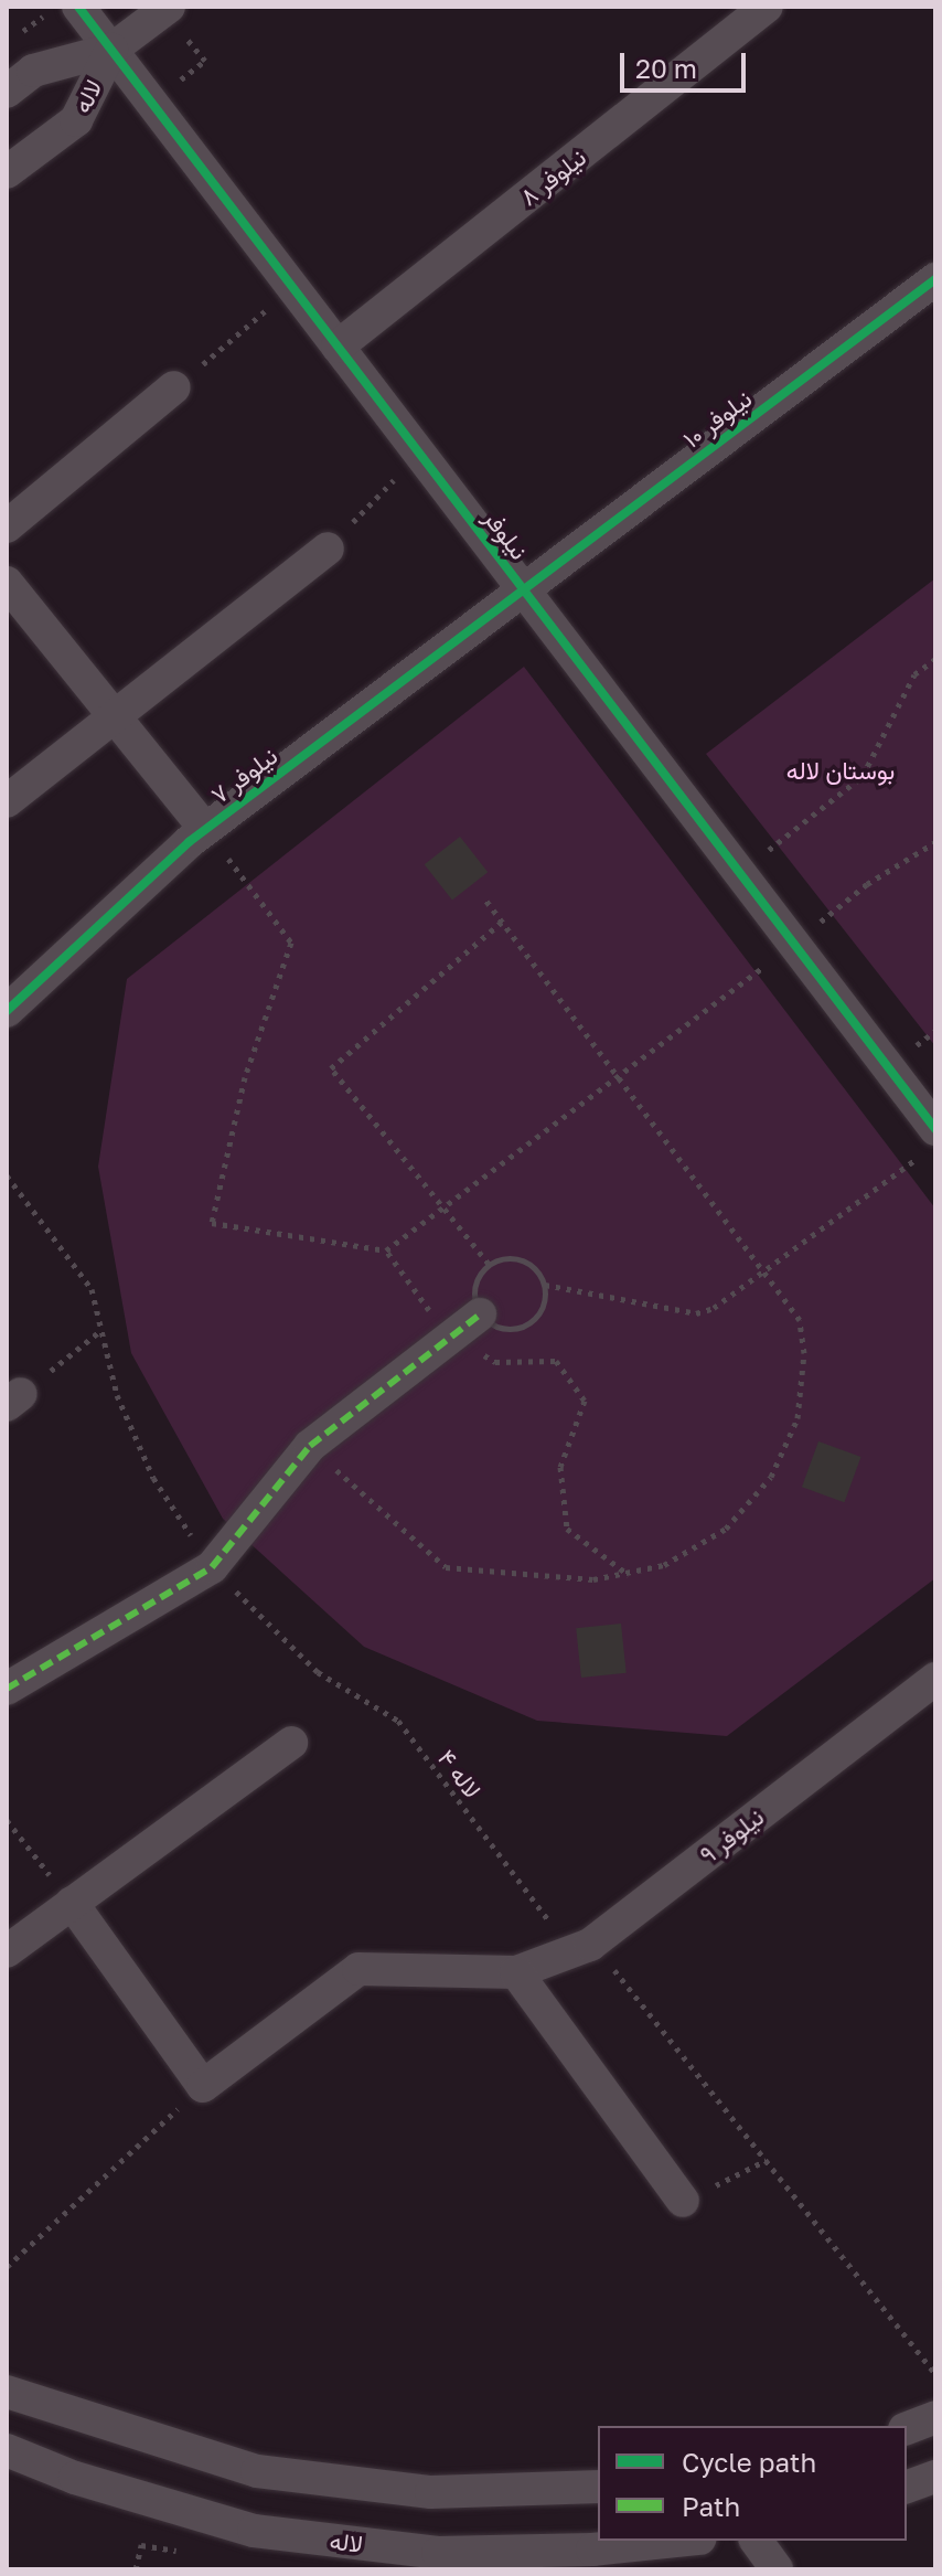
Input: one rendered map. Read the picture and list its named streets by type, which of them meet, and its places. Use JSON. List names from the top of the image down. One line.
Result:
{"streets":{"street":["لاله","نیلوفر ۸","نیلوفر ۱۰","نیلوفر","نیلوفر ۷","نیلوفر ۹"],"path":["لاله ۴"]},"crossings":[["لاله","نیلوفر"],["نیلوفر ۸","نیلوفر"],["نیلوفر ۱۰","نیلوفر"],["نیلوفر ۱۰","نیلوفر ۷"],["نیلوفر","نیلوفر ۷"],["لاله ۴","نیلوفر ۹"]],"parks":["بوستان لاله"],"legend":["Cycle path","Path"],"scale_bar":"20 m"}
